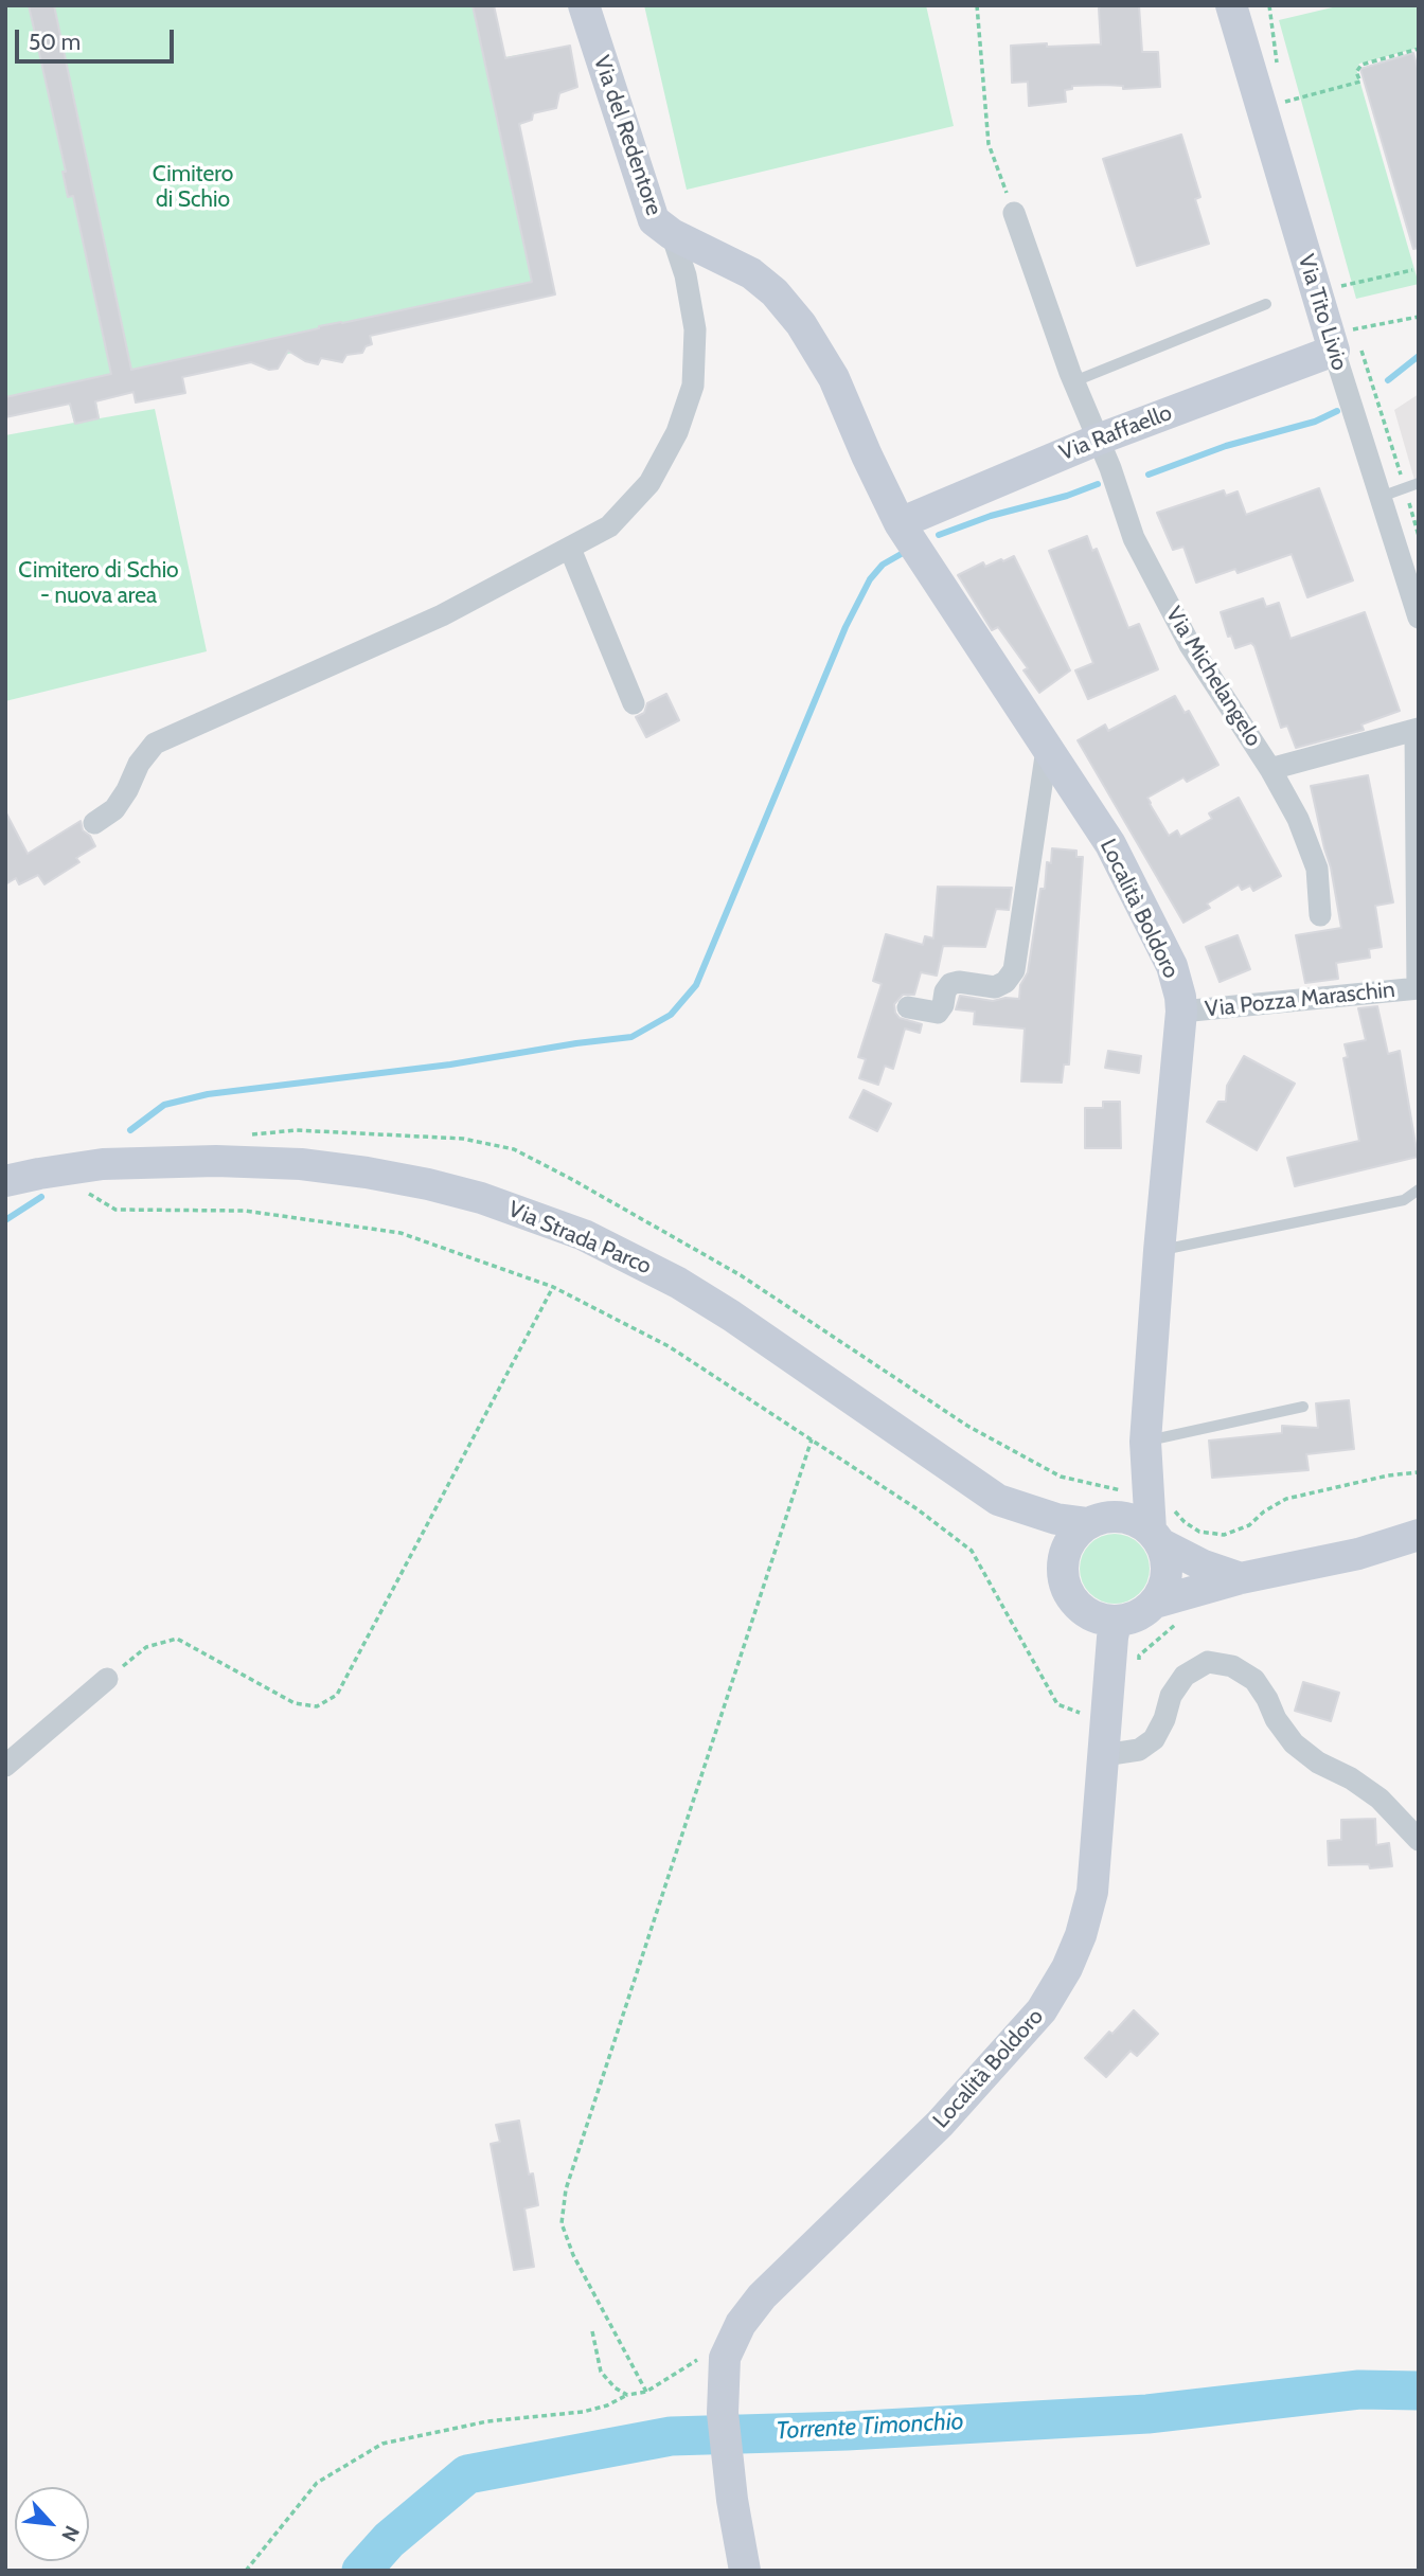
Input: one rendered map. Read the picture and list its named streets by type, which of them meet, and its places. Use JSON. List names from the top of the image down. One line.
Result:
{"streets":{"street":["Via del Redentore","Via Tito Livio","Via Raffaello","Via Michelangelo","Località Boldoro","Via Pozza Maraschin","Via Strada Parco"]},"crossings":[["Via del Redentore","Via Raffaello"],["Via del Redentore","Località Boldoro"],["Via Tito Livio","Via Raffaello"],["Via Raffaello","Via Michelangelo"],["Via Raffaello","Località Boldoro"],["Località Boldoro","Via Pozza Maraschin"],["Località Boldoro","Via Strada Parco"]],"water":["Torrente Timonchio"],"parks":["Cimitero di Schio","Cimitero di Schio - nuova area"],"scale_bar":"50 m","north":"bottom right"}
